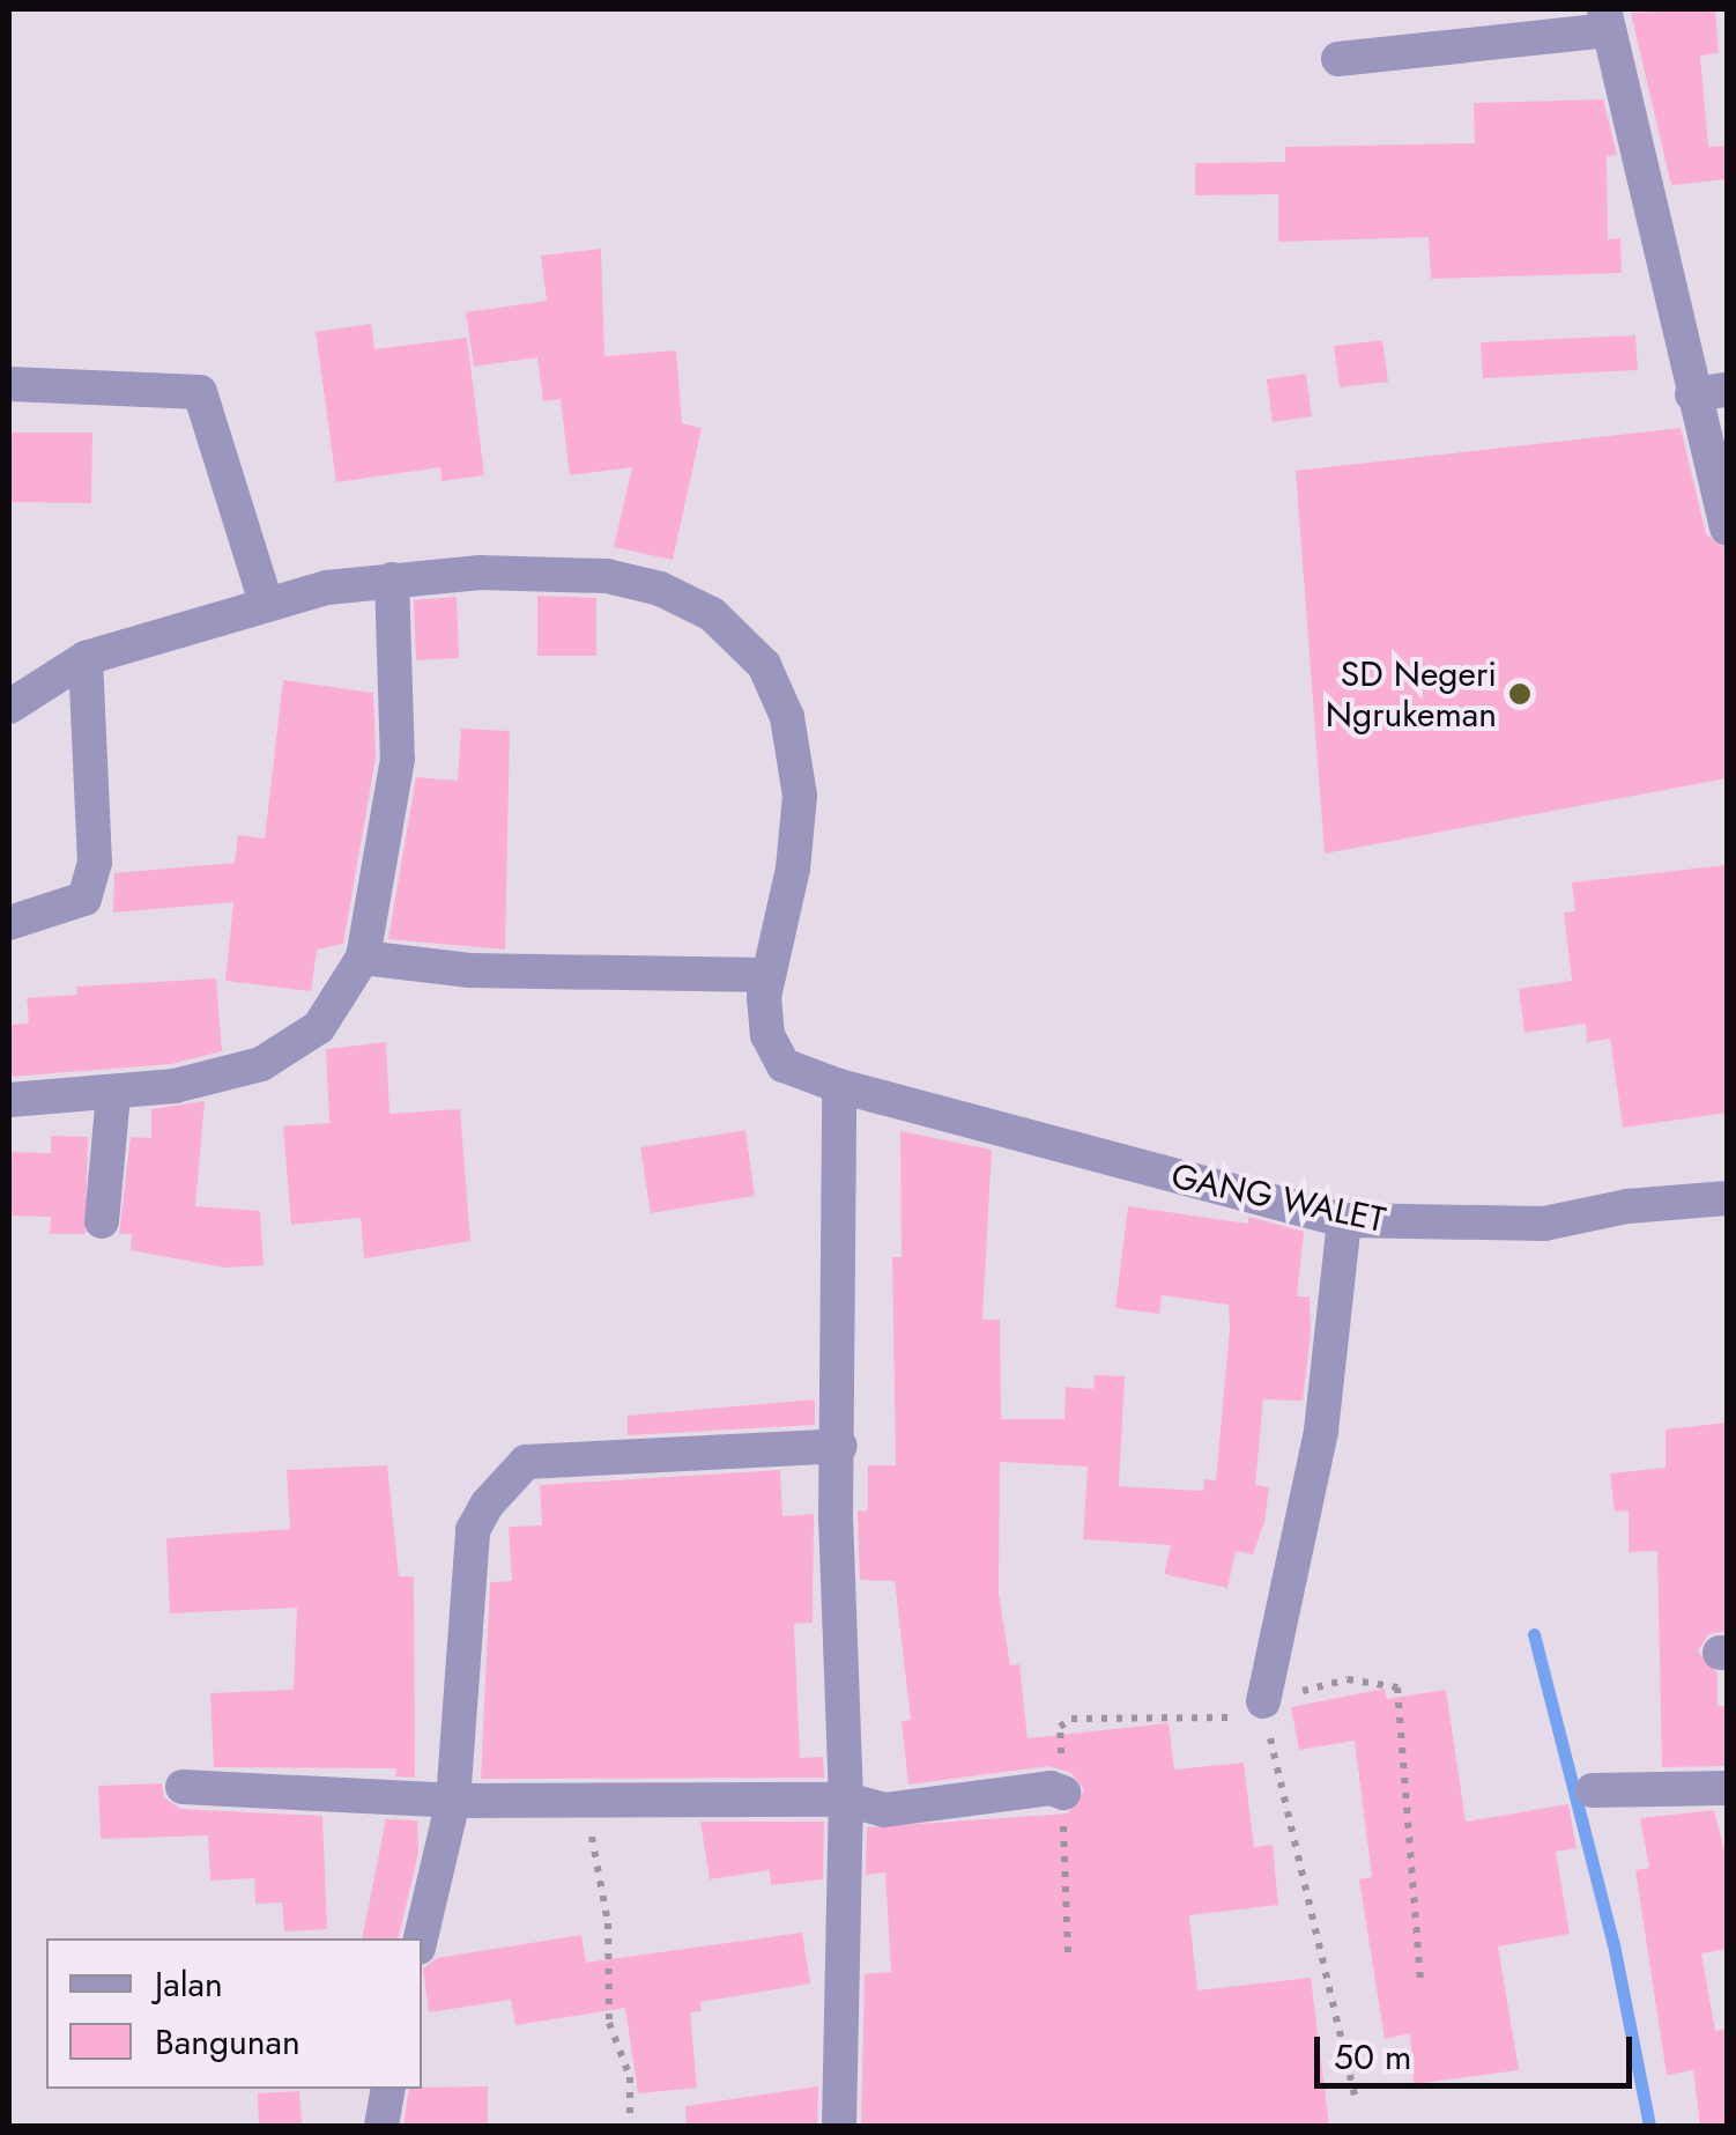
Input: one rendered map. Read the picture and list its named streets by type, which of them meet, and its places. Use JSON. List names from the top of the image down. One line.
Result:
{"streets":{"street":["GANG WALET"]},"places":["SD Negeri Ngrukeman"],"legend":["Jalan","Bangunan"],"scale_bar":"50 m"}
